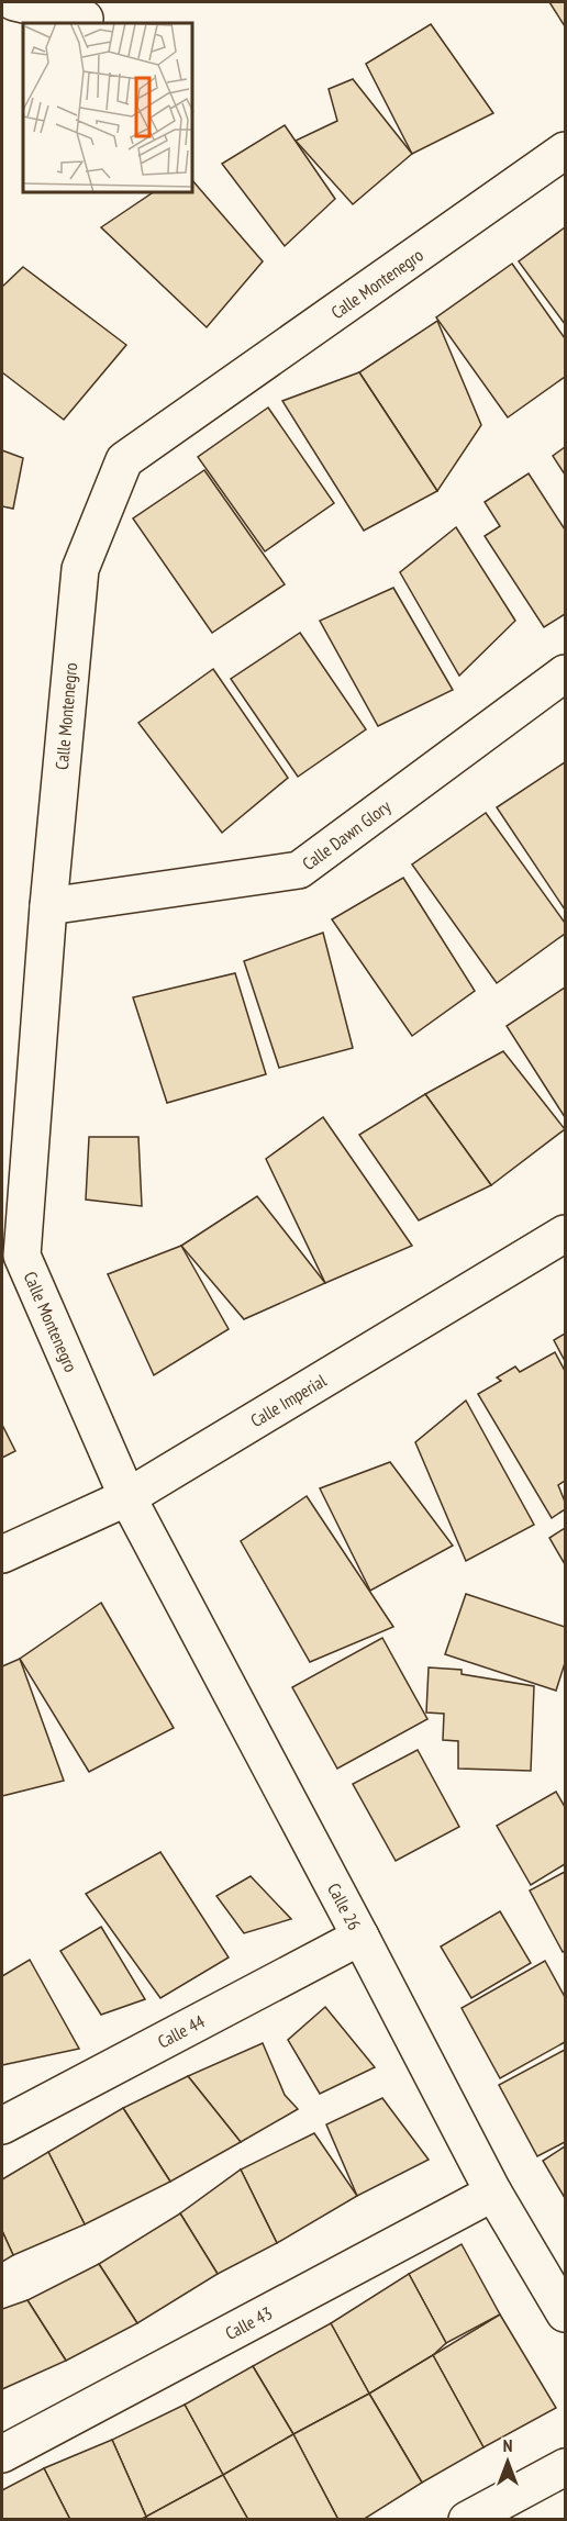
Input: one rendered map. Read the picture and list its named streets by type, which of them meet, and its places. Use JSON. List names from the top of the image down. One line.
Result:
{"streets":{"street":["Calle Montenegro","Calle Dawn Glory","Calle Imperial","Calle 26","Calle 44","Calle 43"]},"crossings":[["Calle Montenegro","Calle Dawn Glory"],["Calle Montenegro","Calle Imperial"],["Calle Montenegro","Calle 26"],["Calle Imperial","Calle 26"],["Calle 26","Calle 44"],["Calle 26","Calle 43"]],"north":"top"}
